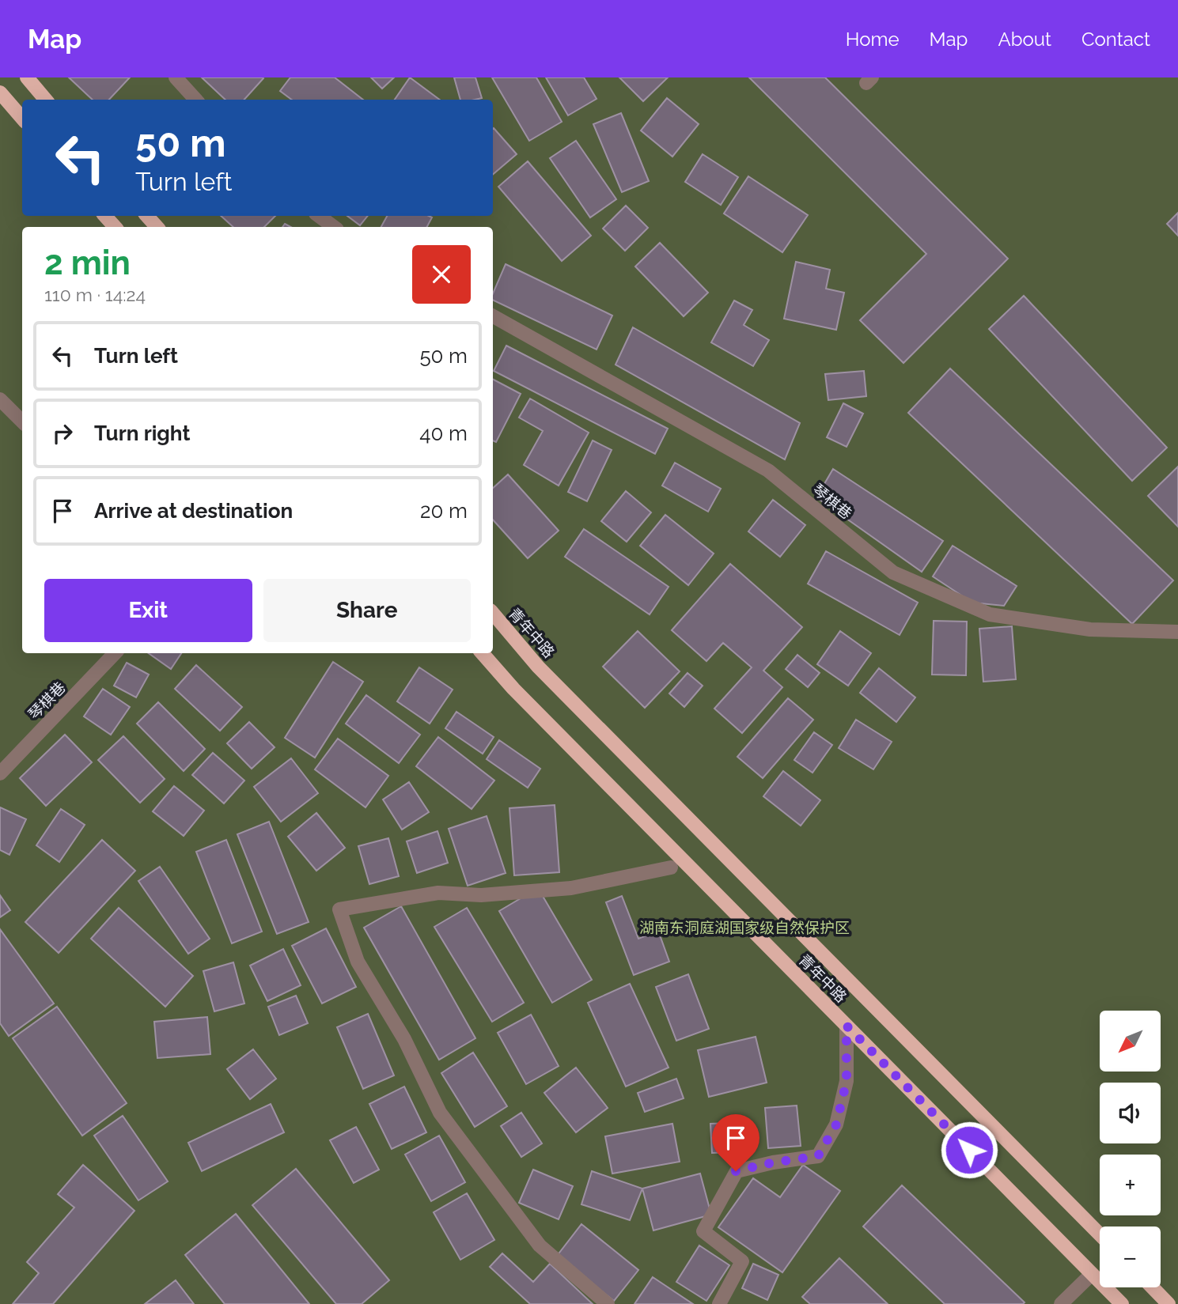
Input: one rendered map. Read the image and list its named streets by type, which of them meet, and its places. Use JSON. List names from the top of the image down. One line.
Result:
{"streets":{"main road":["青年中路"],"street":["琴棋巷"]},"parks":["湖南东洞庭湖国家级自然保护区"],"north":"bottom left","page":{"header":"Map","nav":["Home","Map","About","Contact"],"turn":["50 m","Turn left"],"heading":["2 min","110 m · 14:24"],"list":[{"name":"Turn left","value":"50 m"},{"name":"Turn right","value":"40 m"},{"name":"Arrive at destination","value":"20 m"}],"buttons":["Exit","Share"],"map_buttons":["+","−"]}}
